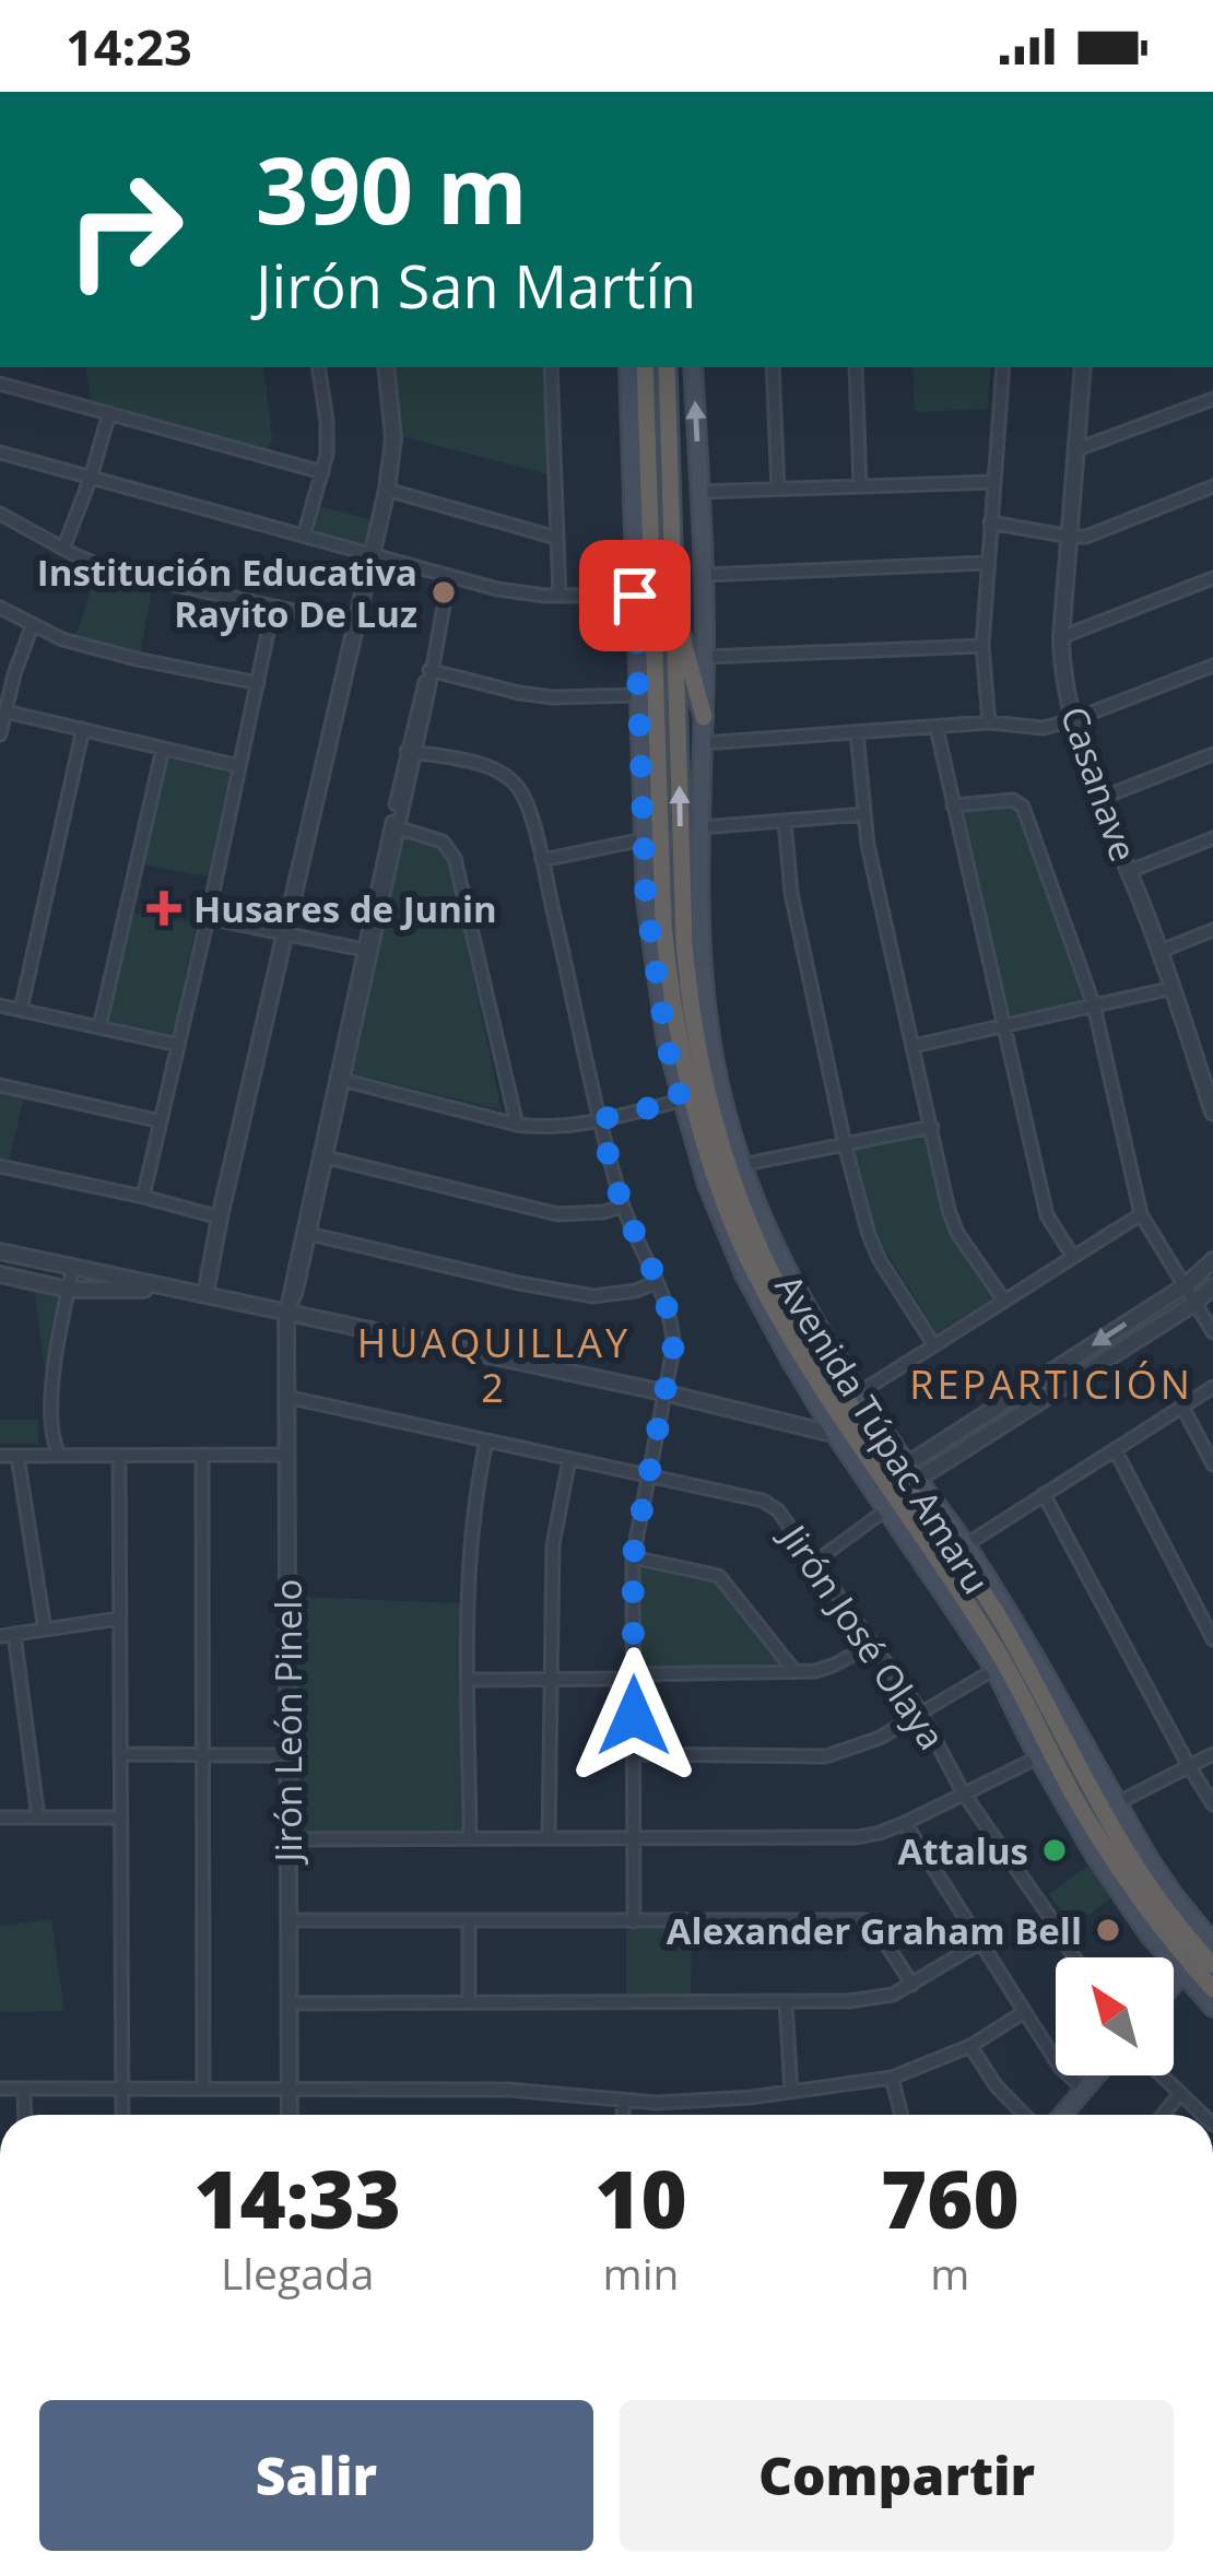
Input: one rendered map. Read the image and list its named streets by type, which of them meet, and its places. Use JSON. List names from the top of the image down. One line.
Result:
{"streets":{"highway":["Avenida Túpac Amaru"],"street":["Casanave","Jirón José Olaya","Jirón León Pinelo"]},"crossings":[["Jirón José Olaya","Jirón León Pinelo"]],"districts":["HUAQUILLAY 2","REPARTICIÓN"],"places":{"other":["Institución Educativa Rayito De Luz","Attalus","Alexander Graham Bell"],"health":["Husares de Junin"]},"north":"top left","page":{"status":"14:23","turn":["390 m","Jirón San Martín"],"eta":["14:33","Llegada","10","min","760","m"],"buttons":["Salir","Compartir"]}}
